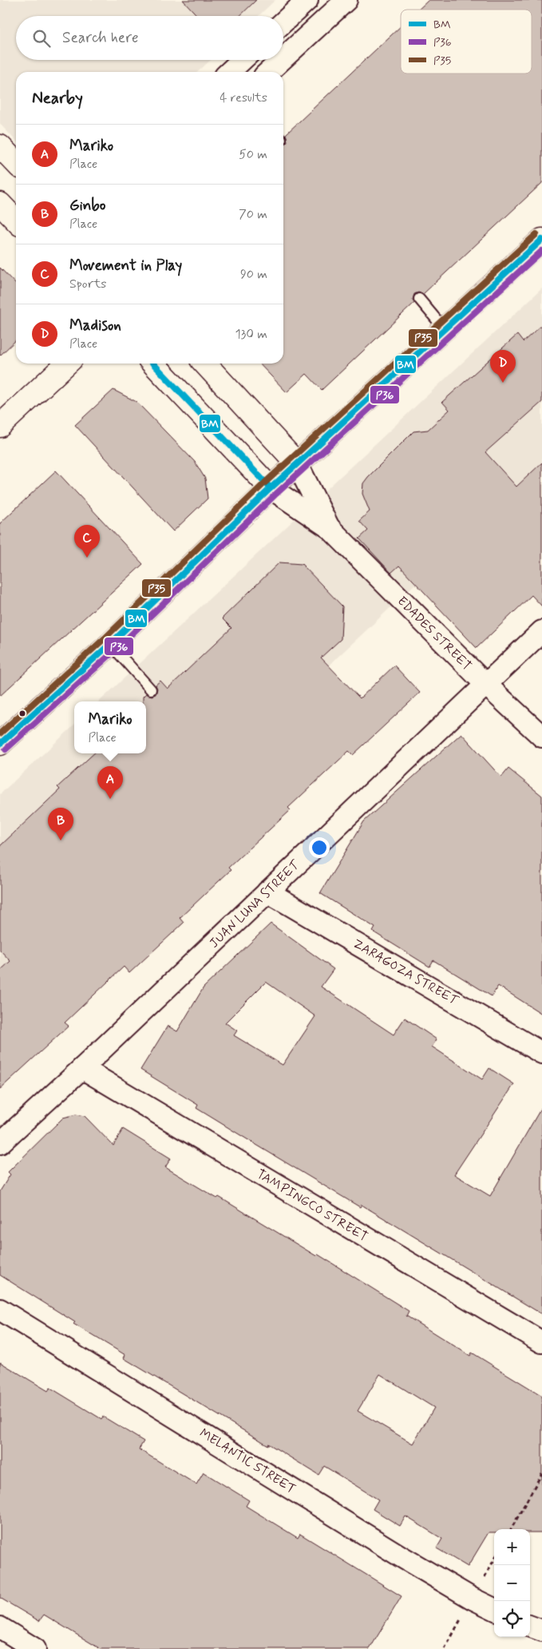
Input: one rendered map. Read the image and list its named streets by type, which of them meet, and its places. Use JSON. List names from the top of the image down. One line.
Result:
{"streets":{"street":["EDADES STREET","JUAN LUNA STREET","ZARAGOZA STREET","TAMPINGCO STREET","MELANTIC STREET"]},"crossings":[["EDADES STREET","JUAN LUNA STREET"],["JUAN LUNA STREET","ZARAGOZA STREET"],["JUAN LUNA STREET","TAMPINGCO STREET"]],"lines":["transit line P35","transit line BM","transit line P36"],"legend":["BM","P36","P35"],"page":{"search":"Search here","heading":["Nearby","4 results"],"list":[{"mark":"A","name":"Mariko","note":"Place","value":"50 m"},{"mark":"B","name":"Ginbo","note":"Place","value":"70 m"},{"mark":"C","name":"Movement in Play","note":"Sports","value":"90 m"},{"mark":"D","name":"Madison","note":"Place","value":"130 m"}],"pins":["D","C","A","B"],"popup":["Mariko","Place"],"map_buttons":["+","−"]}}
